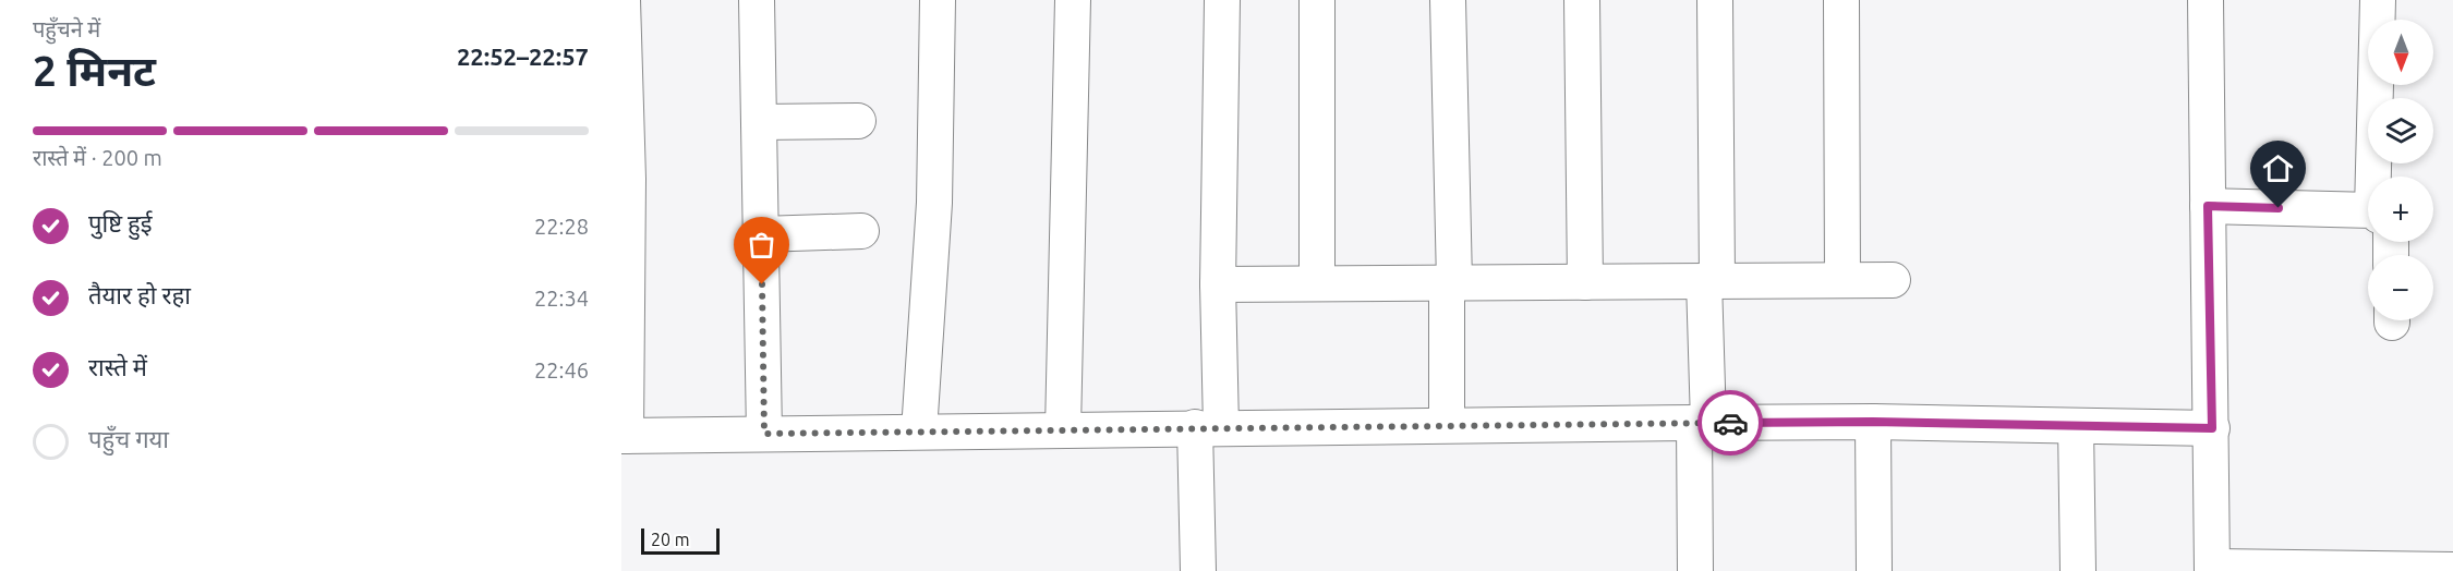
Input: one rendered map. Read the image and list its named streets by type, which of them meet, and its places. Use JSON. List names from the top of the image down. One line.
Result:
{"scale_bar":"20 m","north":"bottom","page":{"heading":["2 मिनट","पहुँचने में","22:52–22:57"],"map_buttons":["+","−"],"bar":"रास्ते में · 200 m","list":[["पुष्टि हुई","22:28"],["तैयार हो रहा","22:34"],["रास्ते में","22:46"],"पहुँच गया"],"scale":"20 m"}}
